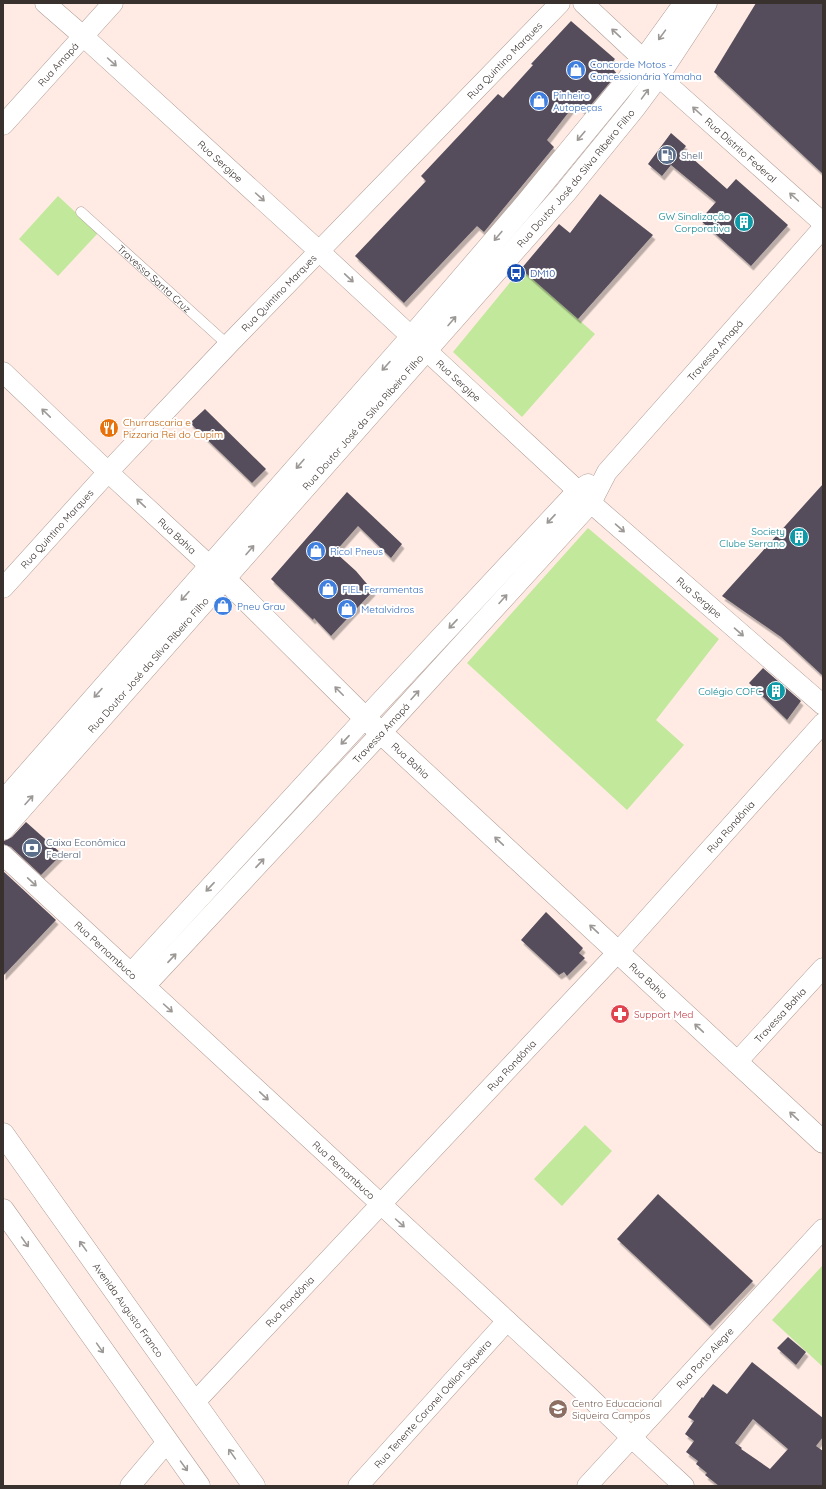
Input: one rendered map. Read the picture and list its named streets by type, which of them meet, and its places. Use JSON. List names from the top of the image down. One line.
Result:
{"streets":{"main road":["Rua Doutor José da Silva Ribeiro Filho","Rua Bahia","Avenida Augusto Franco"],"street":["Rua Quintino Marques","Rua Amapá","Rua Distrito Federal","Rua Sergipe","Travessa Amapá","Rua Rondônia","Rua Pernambuco","Travessa Bahia","Rua Porto Alegre","Rua Tenente Coronel Odilon Siqueira"],"lane":["Travessa Santa Cruz"]},"crossings":[["Rua Quintino Marques","Rua Sergipe"],["Rua Quintino Marques","Travessa Santa Cruz"],["Rua Quintino Marques","Rua Bahia"],["Rua Amapá","Rua Sergipe"],["Rua Distrito Federal","Rua Doutor José da Silva Ribeiro Filho"],["Rua Sergipe","Rua Doutor José da Silva Ribeiro Filho"],["Rua Sergipe","Travessa Amapá"],["Rua Doutor José da Silva Ribeiro Filho","Rua Bahia"],["Travessa Amapá","Rua Bahia"],["Travessa Amapá","Rua Pernambuco"],["Rua Bahia","Rua Rondônia"],["Rua Bahia","Travessa Bahia"],["Rua Rondônia","Rua Pernambuco"],["Rua Rondônia","Avenida Augusto Franco"],["Rua Pernambuco","Rua Porto Alegre"],["Rua Pernambuco","Rua Tenente Coronel Odilon Siqueira"]],"one_way":["Rua Distrito Federal","Rua Sergipe","Rua Bahia","Rua Pernambuco"],"places":{"shop":["Concorde Motos - Concessionária Yamaha","Pinheiro Autopeças","Ricol Pneus","FIEL Ferramentas","Pneu Grau","Metalvidros"],"fuel station":["Shell"],"building":["GW Sinalização Corporativa","Society Clube Serrano","Colégio COFC"],"bus stop":["DM10"],"restaurant":["Churrascaria e Pizzaria Rei do Cupim"],"bank":["Caixa Econômica Federal"],"pharmacy":["Support Med"],"school or university":["Centro Educacional Siqueira Campos"]}}
